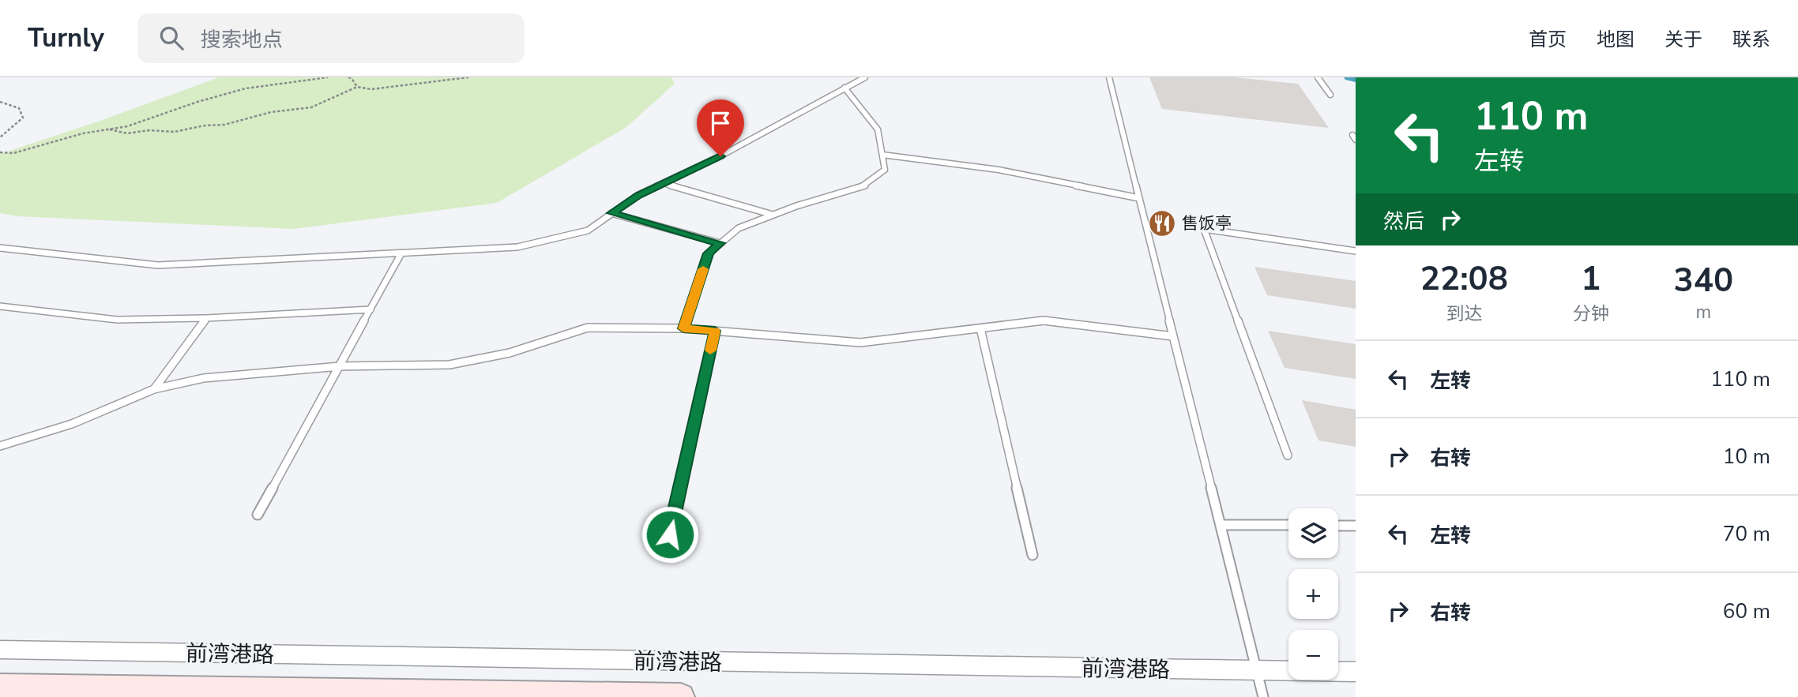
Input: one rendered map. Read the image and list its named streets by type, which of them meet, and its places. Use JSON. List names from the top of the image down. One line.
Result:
{"streets":{"main road":["前湾港路"]},"places":{"restaurant":["售饭亭"]},"page":{"header":"Turnly","search":"搜索地点","nav":["首页","地图","关于","联系"],"turn":["110 m","左转"],"then":"然后","eta":["22:08","到达","1","分钟","340","m"],"list":[{"name":"左转","value":"110 m"},{"name":"右转","value":"10 m"},{"name":"左转","value":"70 m"},{"name":"右转","value":"60 m"}],"map_buttons":["+","−"]}}
